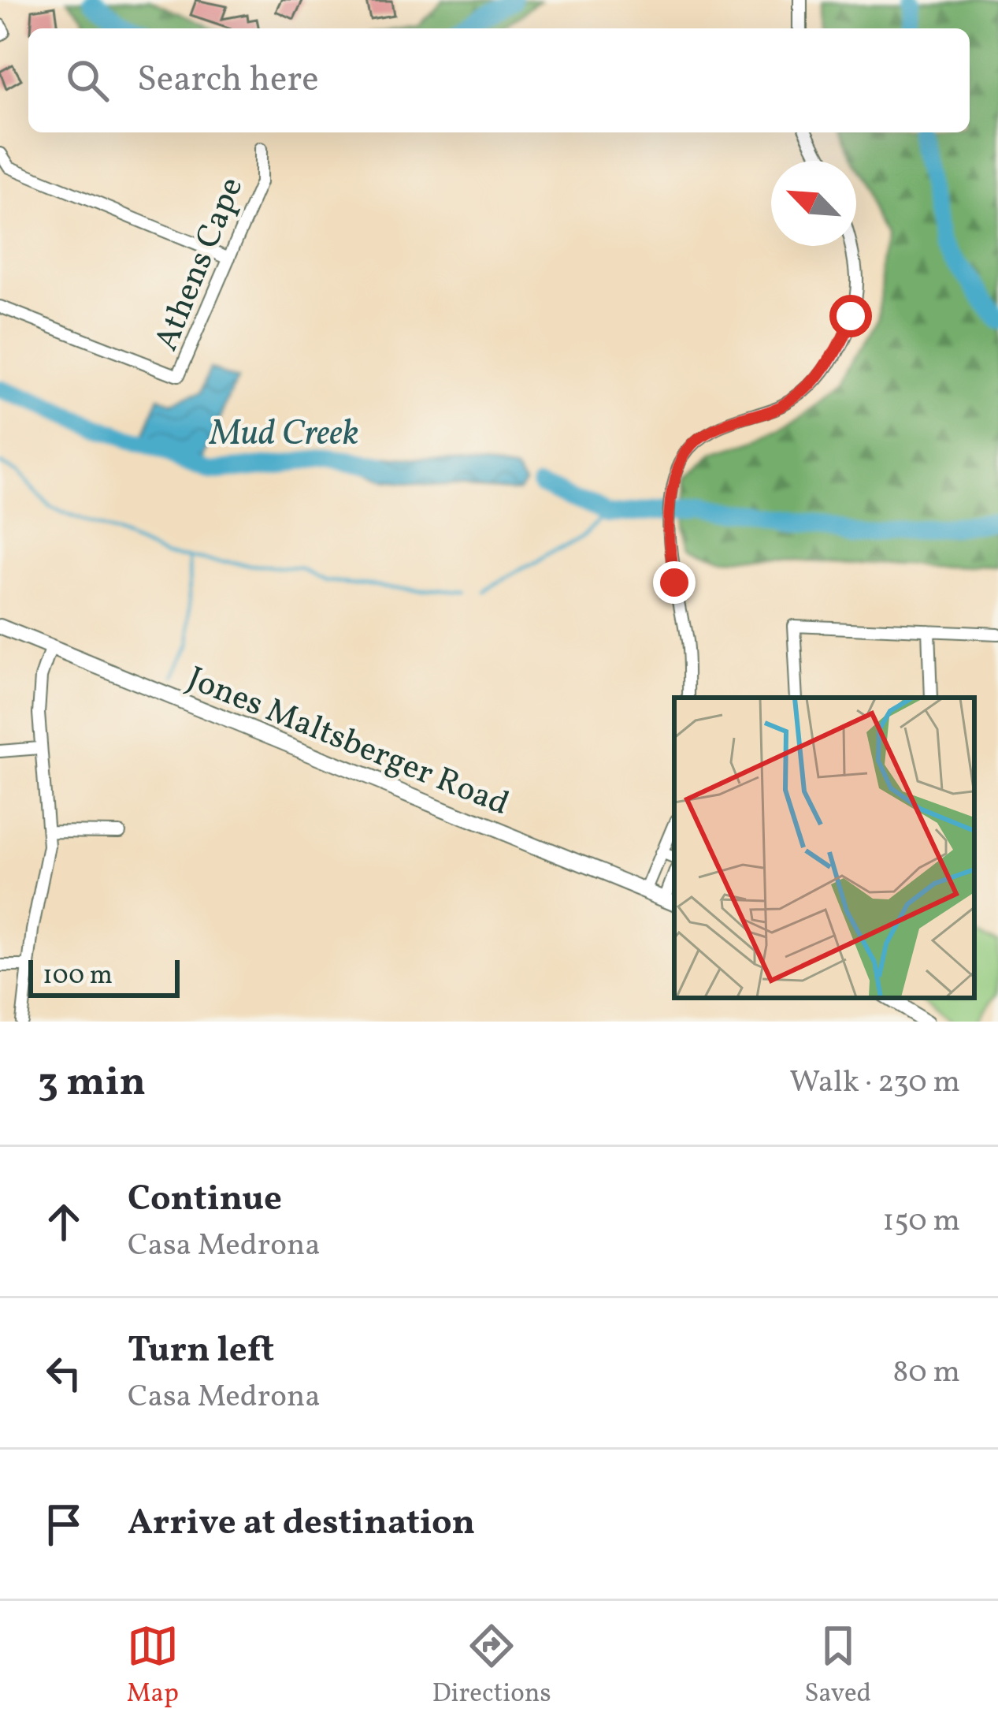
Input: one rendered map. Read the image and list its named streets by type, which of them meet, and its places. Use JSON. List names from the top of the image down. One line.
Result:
{"streets":{"main road":["Jones Maltsberger Road"],"street":["Athens Cape"]},"water":["Mud Creek"],"scale_bar":"100 m","north":"top left","page":{"search":"Search here","scale":"100 m","heading":["3 min","Walk · 230 m"],"list":[["Continue","Casa Medrona","150 m"],["Turn left","Casa Medrona","80 m"],"Arrive at destination"],"nav":["Map","Directions","Saved"]}}
